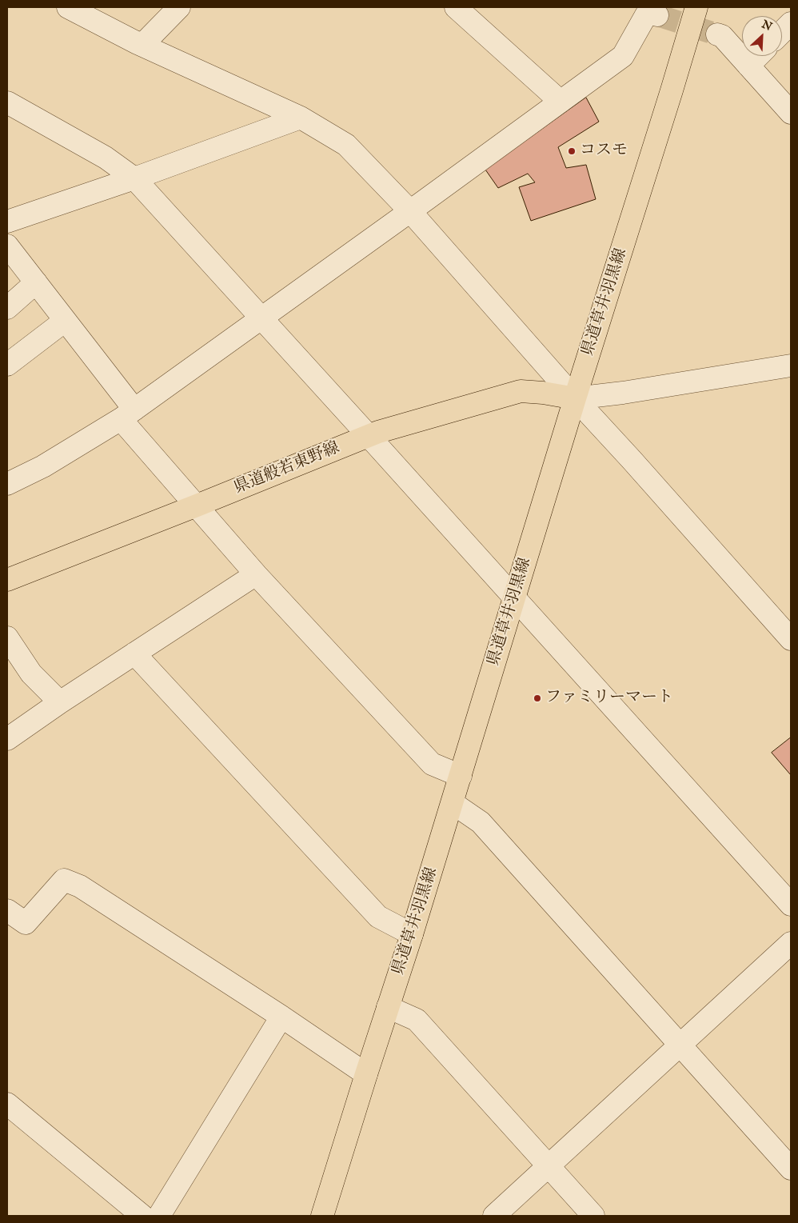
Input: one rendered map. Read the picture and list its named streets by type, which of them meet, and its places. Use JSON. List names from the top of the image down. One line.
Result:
{"streets":{"main road":["県道草井羽黒線","県道般若東野線"]},"crossings":[["県道草井羽黒線","県道般若東野線"]],"places":["コスモ","ファミリーマート"],"north":"top right"}
